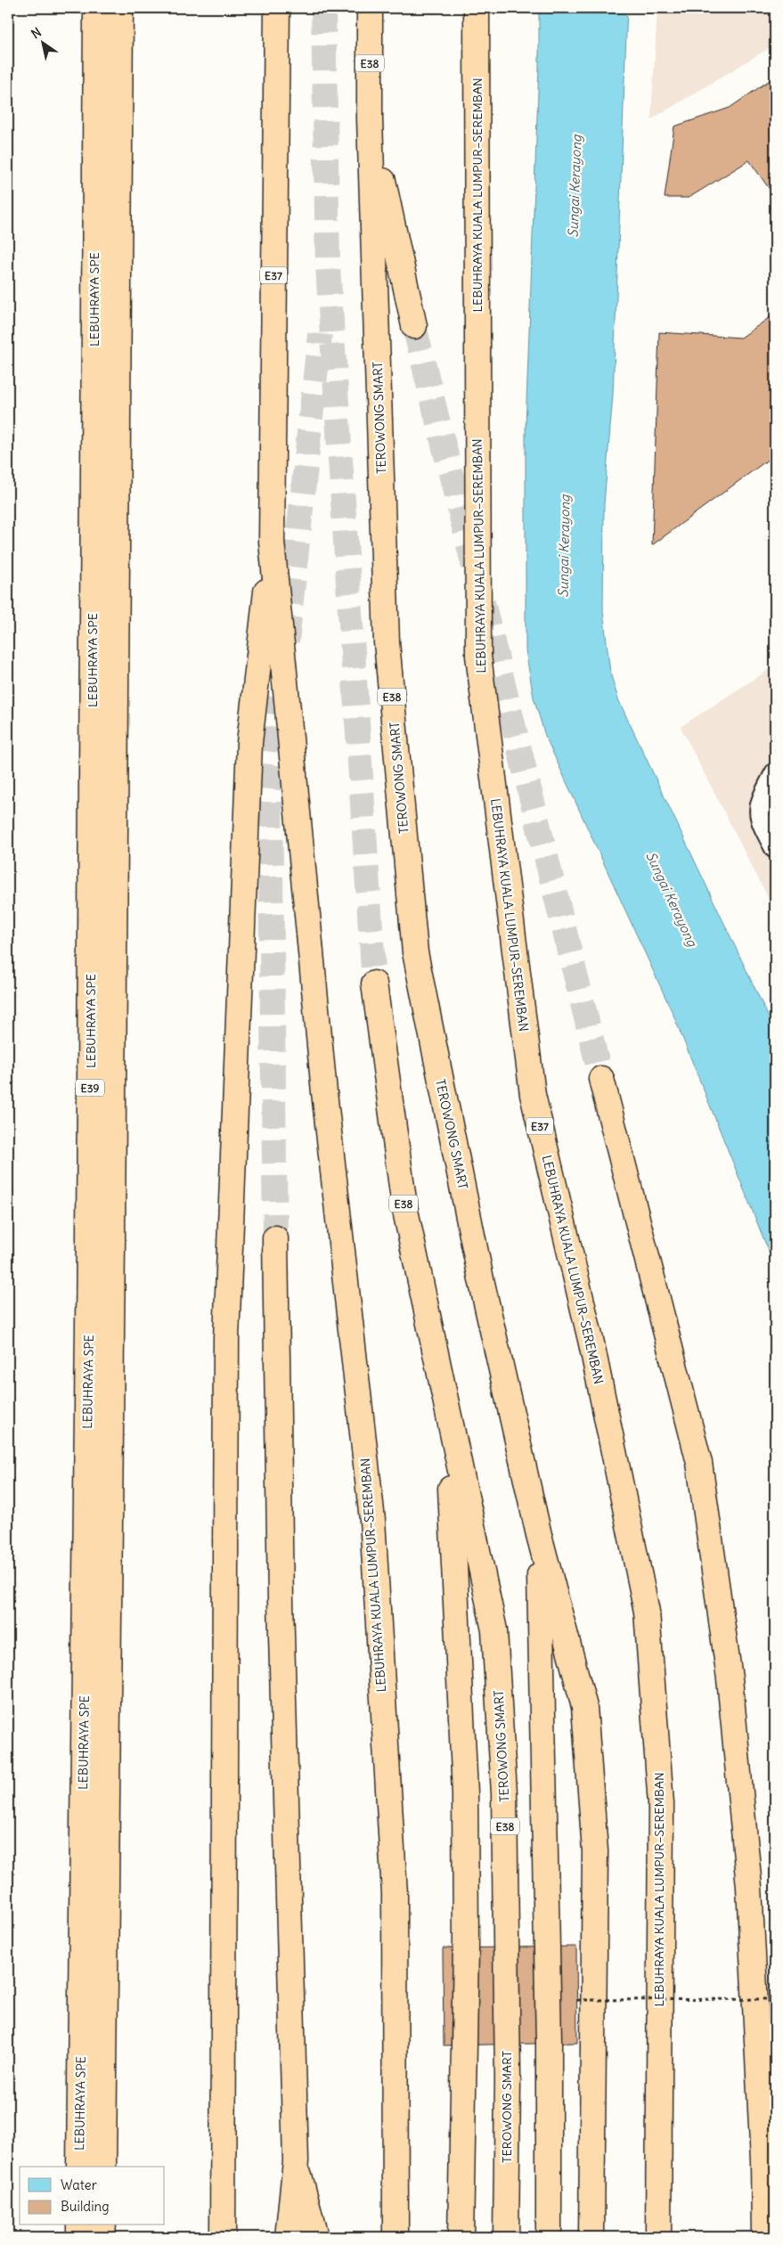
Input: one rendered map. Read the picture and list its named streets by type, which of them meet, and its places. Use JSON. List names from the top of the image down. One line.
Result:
{"streets":{"highway":["E38","LEBUHRAYA KUALA LUMPUR–SEREMBAN","E37","LEBUHRAYA SPE","TEROWONG SMART","E39"]},"water":["Sungai Kerayong"],"legend":["Water","Building"],"north":"top left"}
